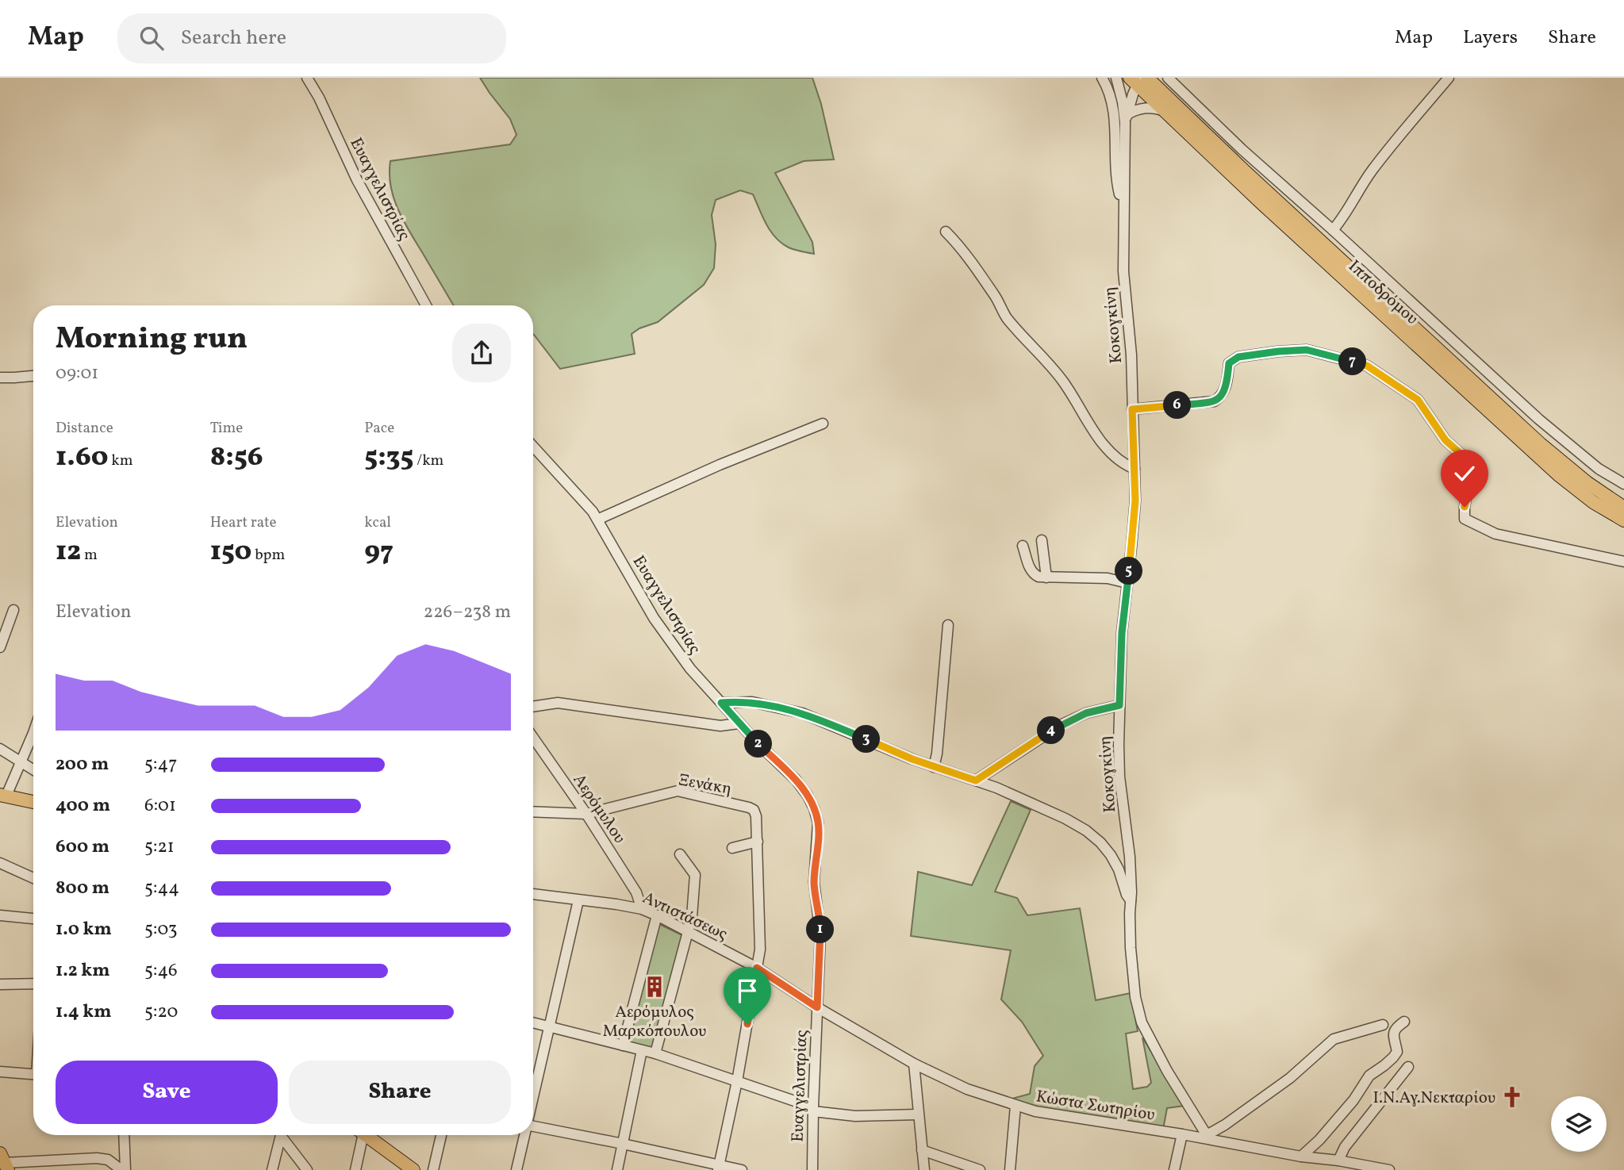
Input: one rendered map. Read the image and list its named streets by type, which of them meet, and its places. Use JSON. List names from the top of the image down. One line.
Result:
{"streets":{"main road":["Ιπποδρόμου"],"street":["Ευαγγελιστρίας","Κοκογκίνη","Ξενάκη","Αερόμυλου","Αντιστάσεως","Κώστα Σωτηρίου"]},"crossings":[["Ευαγγελιστρίας","Αντιστάσεως"],["Ευαγγελιστρίας","Κώστα Σωτηρίου"],["Κοκογκίνη","Κώστα Σωτηρίου"],["Ξενάκη","Αερόμυλου"],["Αερόμυλου","Αντιστάσεως"],["Αντιστάσεως","Κώστα Σωτηρίου"]],"places":{"building":["Αερόμυλος Μαρκόπουλου"],"church":["Ι.Ν.Αγ.Νεκταρίου"]},"page":{"header":"Map","search":"Search here","nav":["Map","Layers","Share"],"heading":["Morning run","09:01"],"pins":["7","6","5","4","3","2","1"],"stats":[["Distance","1.60 km"],["Time","8:56"],["Pace","5:35 /km"],["Elevation","12 m"],["Heart rate","150 bpm"],["kcal","97"]],"chart":["Elevation","226–238 m"],"list":[{"name":"200 m","note":"5:47"},{"name":"400 m","note":"6:01"},{"name":"600 m","note":"5:21"},{"name":"800 m","note":"5:44"},{"name":"1.0 km","note":"5:03"},{"name":"1.2 km","note":"5:46"},{"name":"1.4 km","note":"5:20"}],"buttons":["Save","Share"]}}
